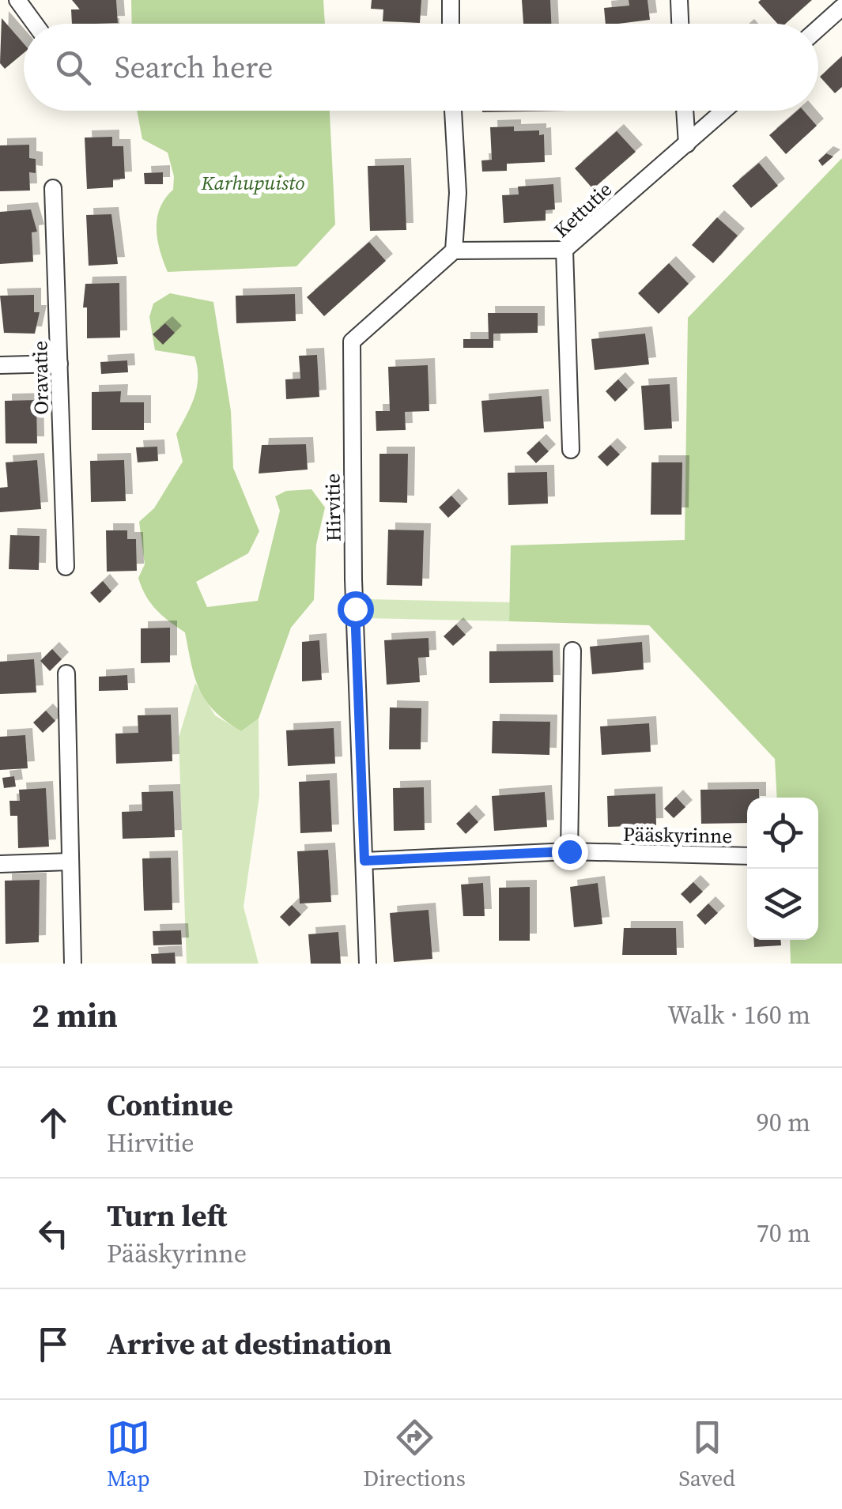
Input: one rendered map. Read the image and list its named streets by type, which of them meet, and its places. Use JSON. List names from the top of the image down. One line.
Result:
{"streets":{"street":["Kettutie","Oravatie","Hirvitie","Pääskyrinne"]},"crossings":[["Hirvitie","Pääskyrinne"]],"parks":["Karhupuisto"],"page":{"search":"Search here","heading":["2 min","Walk · 160 m"],"list":[["Continue","Hirvitie","90 m"],["Turn left","Pääskyrinne","70 m"],"Arrive at destination"],"nav":["Map","Directions","Saved"]}}
